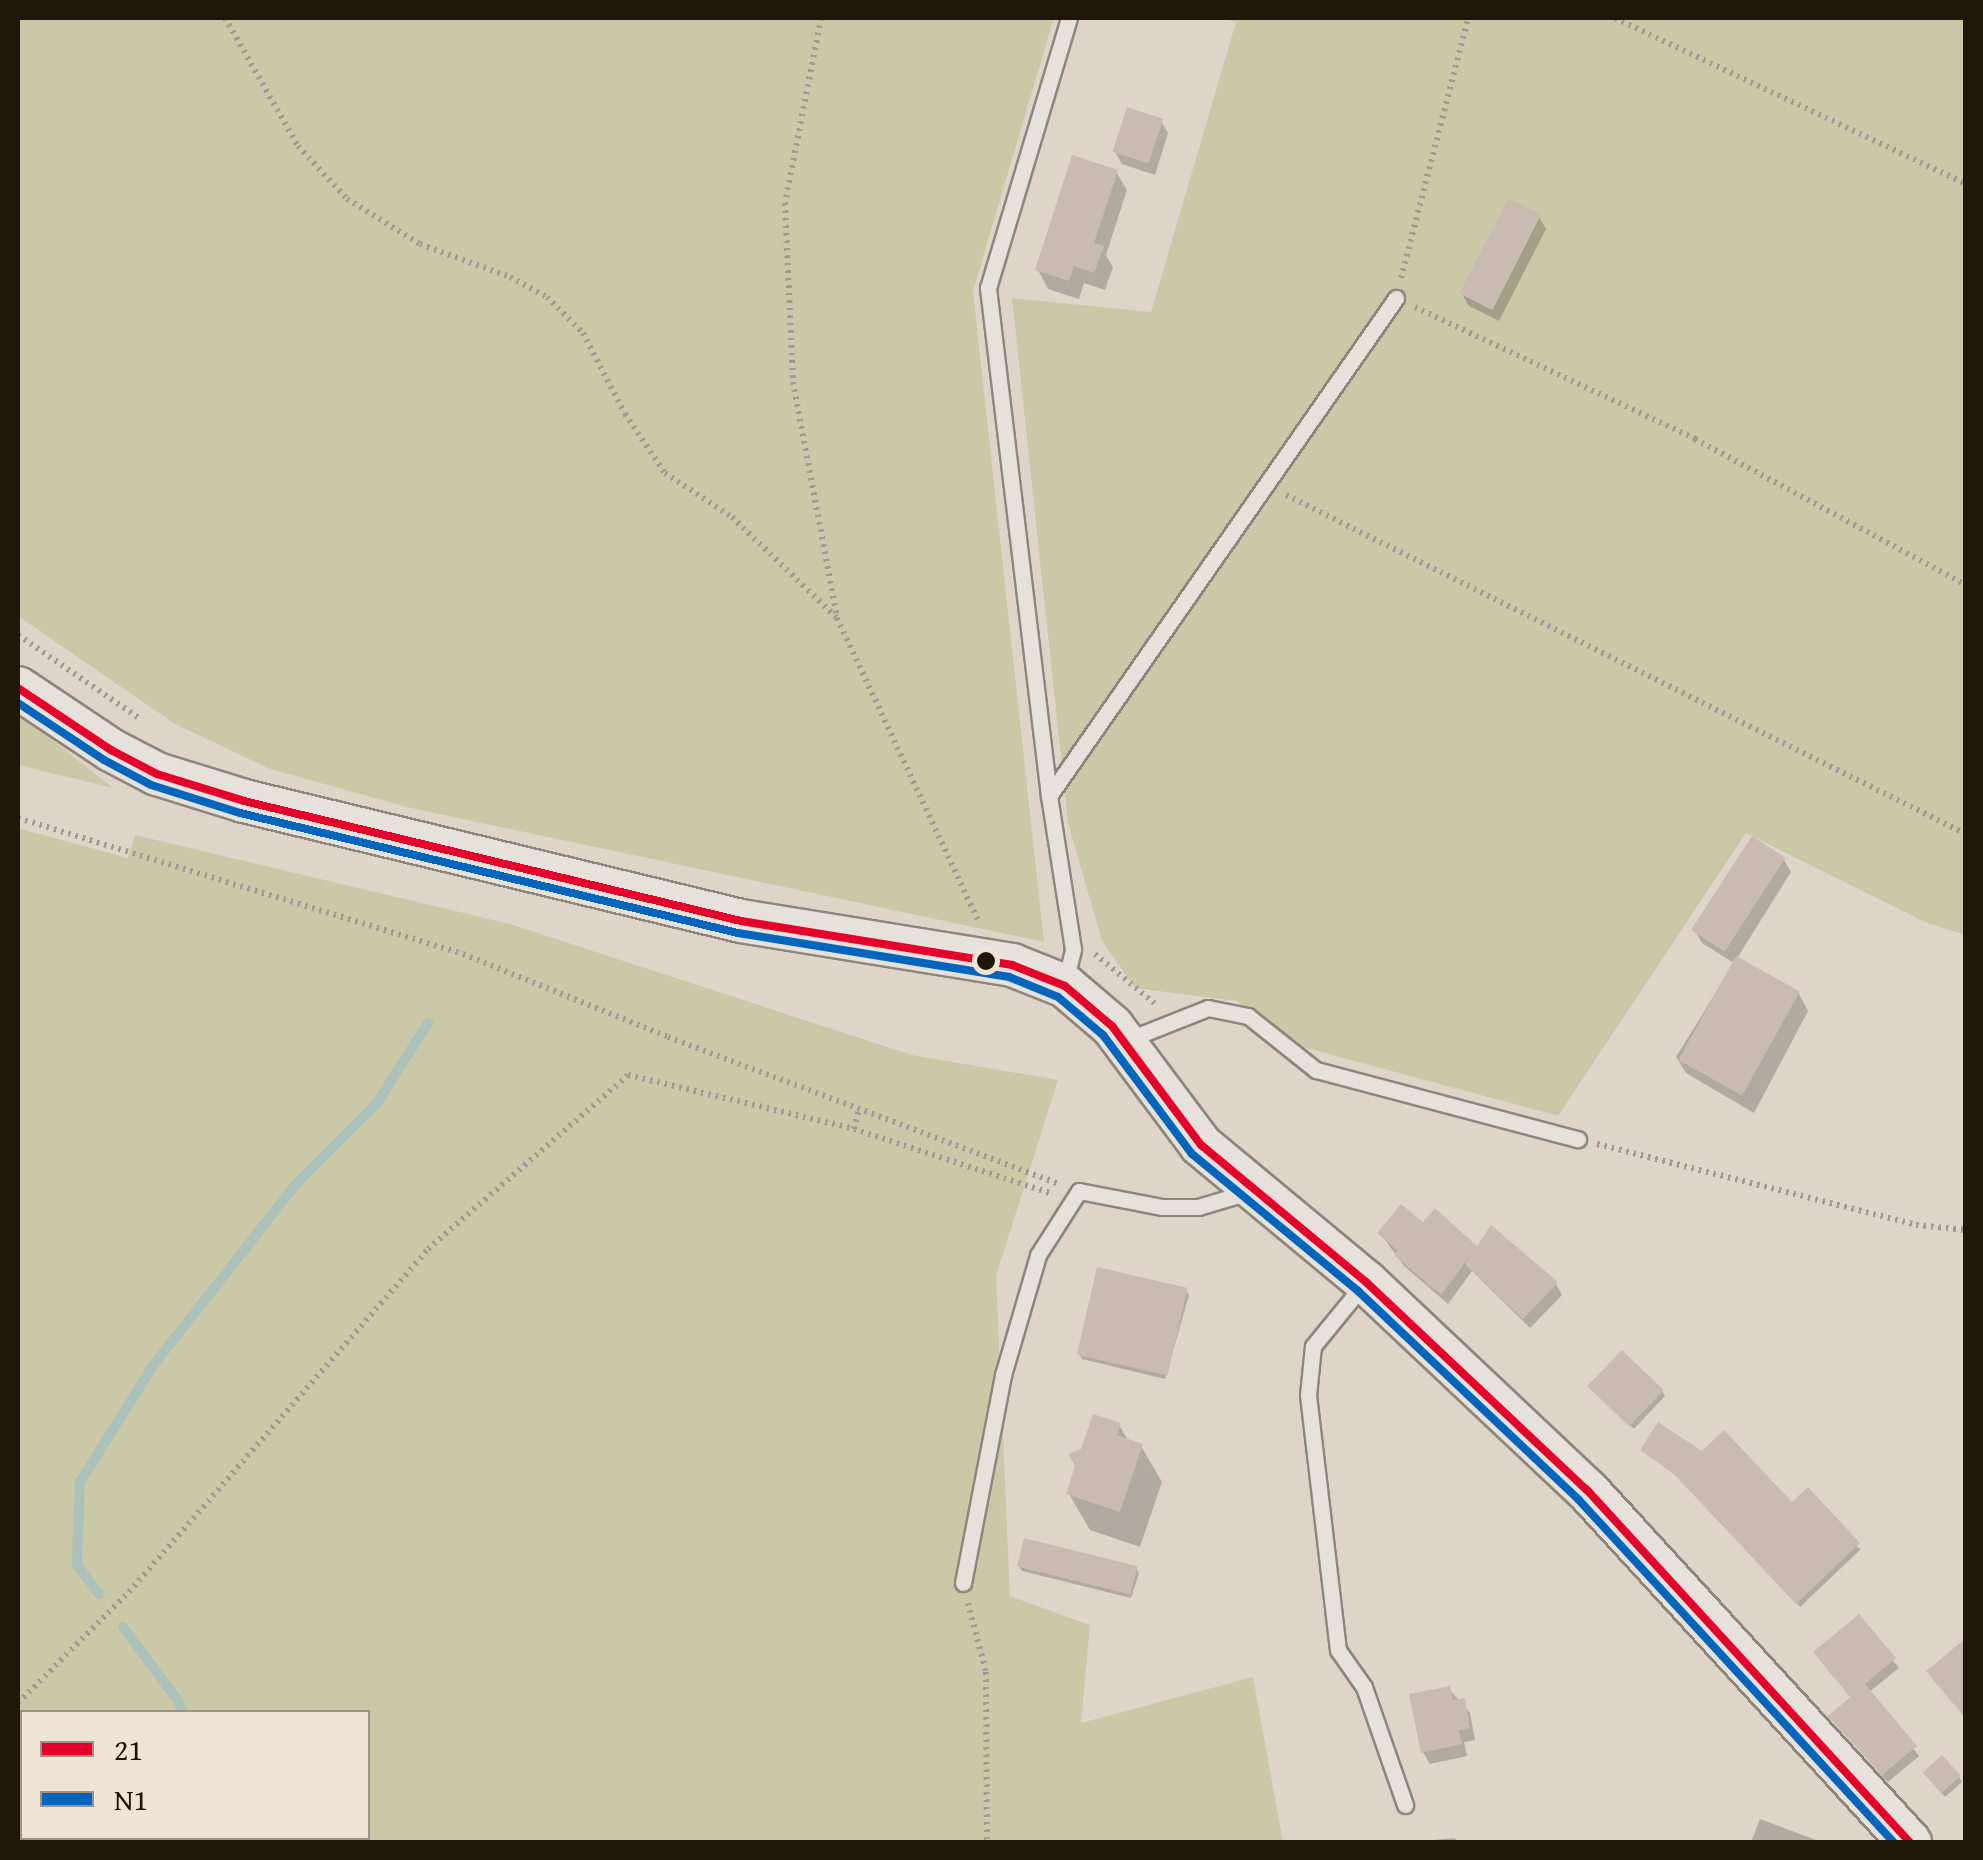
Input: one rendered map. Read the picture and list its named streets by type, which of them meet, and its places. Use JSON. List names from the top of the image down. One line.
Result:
{"lines":["transit line 21","transit line N1"],"legend":["21","N1"]}
